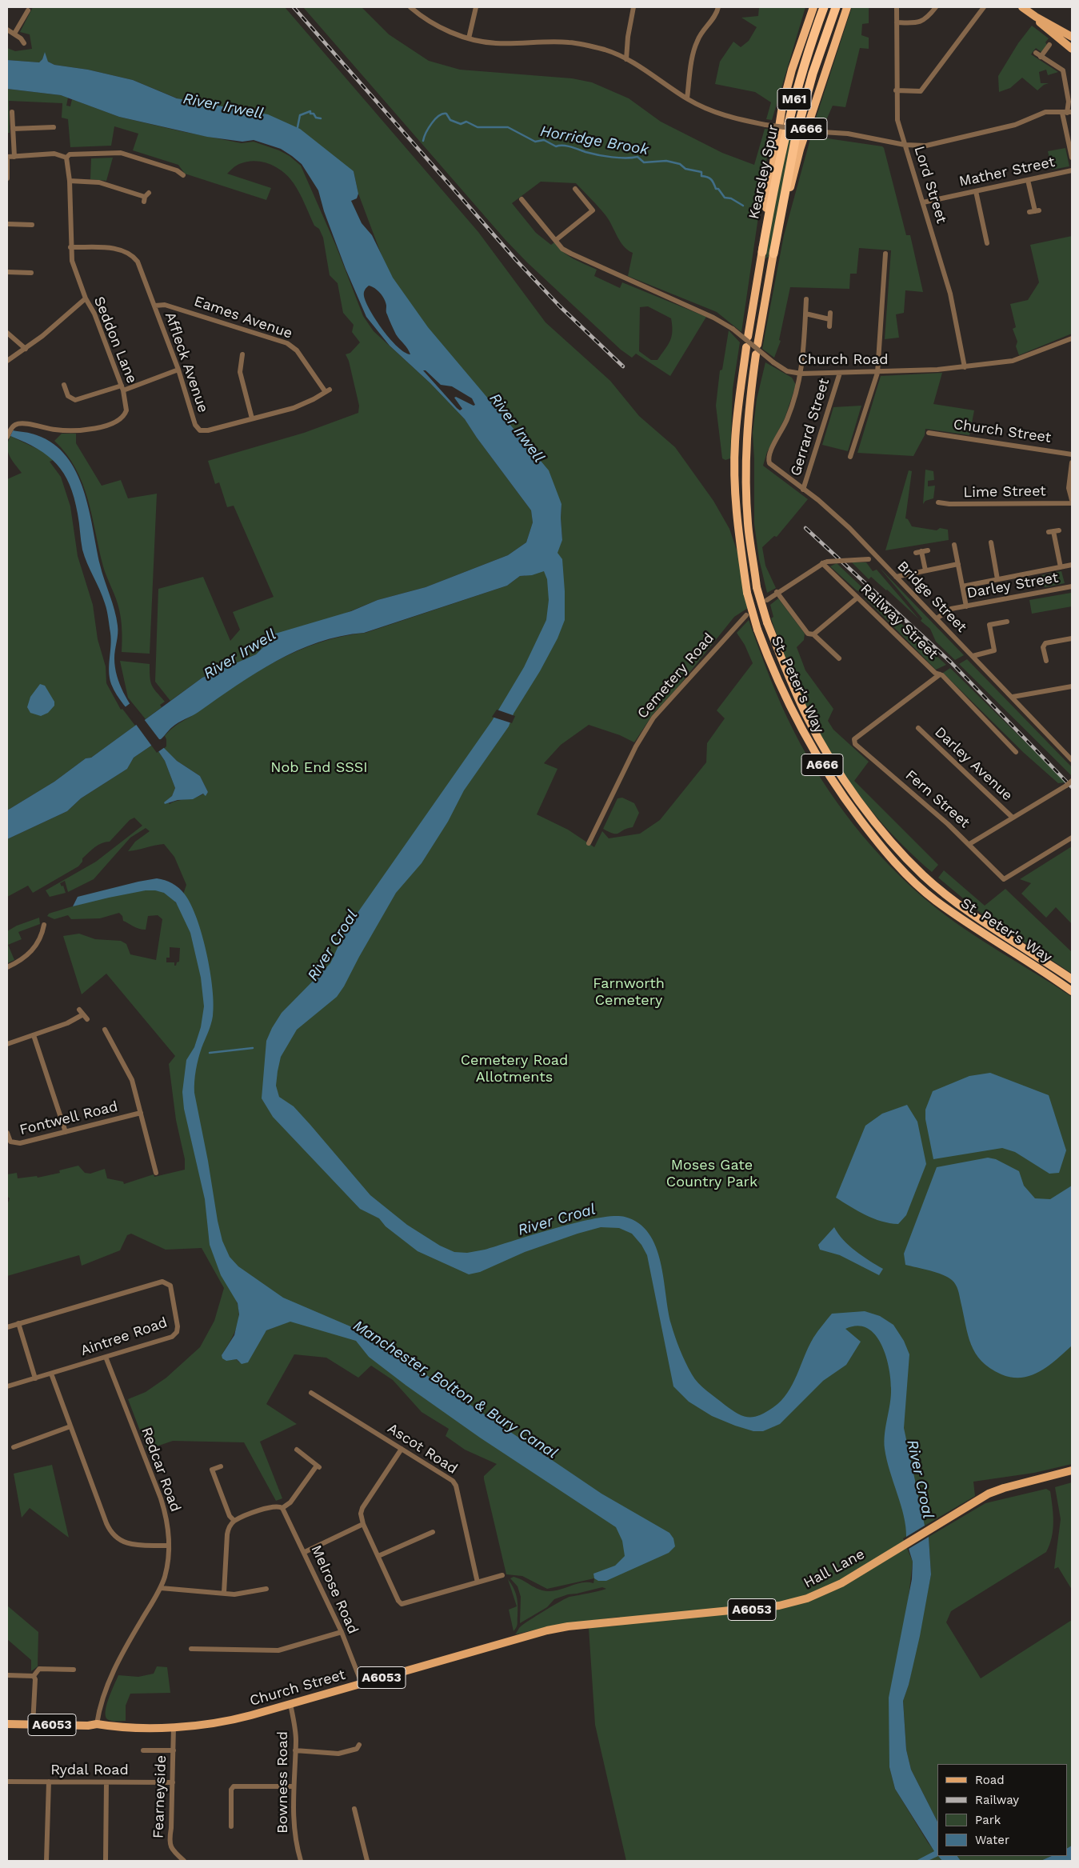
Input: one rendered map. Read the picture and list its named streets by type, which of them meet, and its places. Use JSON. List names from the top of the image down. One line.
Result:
{"streets":{"highway":["M61","A666","Kearsley Spur","St. Peter's Way"],"main road":["Church Street","Hall Lane","A6053"],"street":["Mather Street","Lord Street","Eames Avenue","Seddon Lane","Church Road","Affleck Avenue","Gerrard Street","Lime Street","Darley Street","Bridge Street","Railway Street","Cemetery Road","Darley Avenue","Fern Street","Fontwell Road","Aintree Road","Ascot Road","Redcar Road","Melrose Road","Rydal Road","Bowness Road","Fearneyside"]},"crossings":[["A666","Kearsley Spur"],["Mather Street","Lord Street"],["Lord Street","Church Road"],["Eames Avenue","Affleck Avenue"],["Seddon Lane","Affleck Avenue"],["Church Road","Gerrard Street"],["Church Road","Bridge Street"],["Gerrard Street","Bridge Street"],["Church Street","Redcar Road"],["Church Street","Hall Lane"],["Church Street","Melrose Road"],["Church Street","Bowness Road"],["Church Street","Fearneyside"],["Darley Street","Bridge Street"],["Railway Street","Fern Street"],["Aintree Road","Redcar Road"],["Rydal Road","Fearneyside"]],"water":["River Irwell","Horridge Brook","River Croal","Manchester, Bolton & Bury Canal"],"parks":["Nob End SSSI","Farnworth Cemetery","Cemetery Road Allotments","Moses Gate Country Park"],"legend":["Road","Railway","Park","Water"]}
